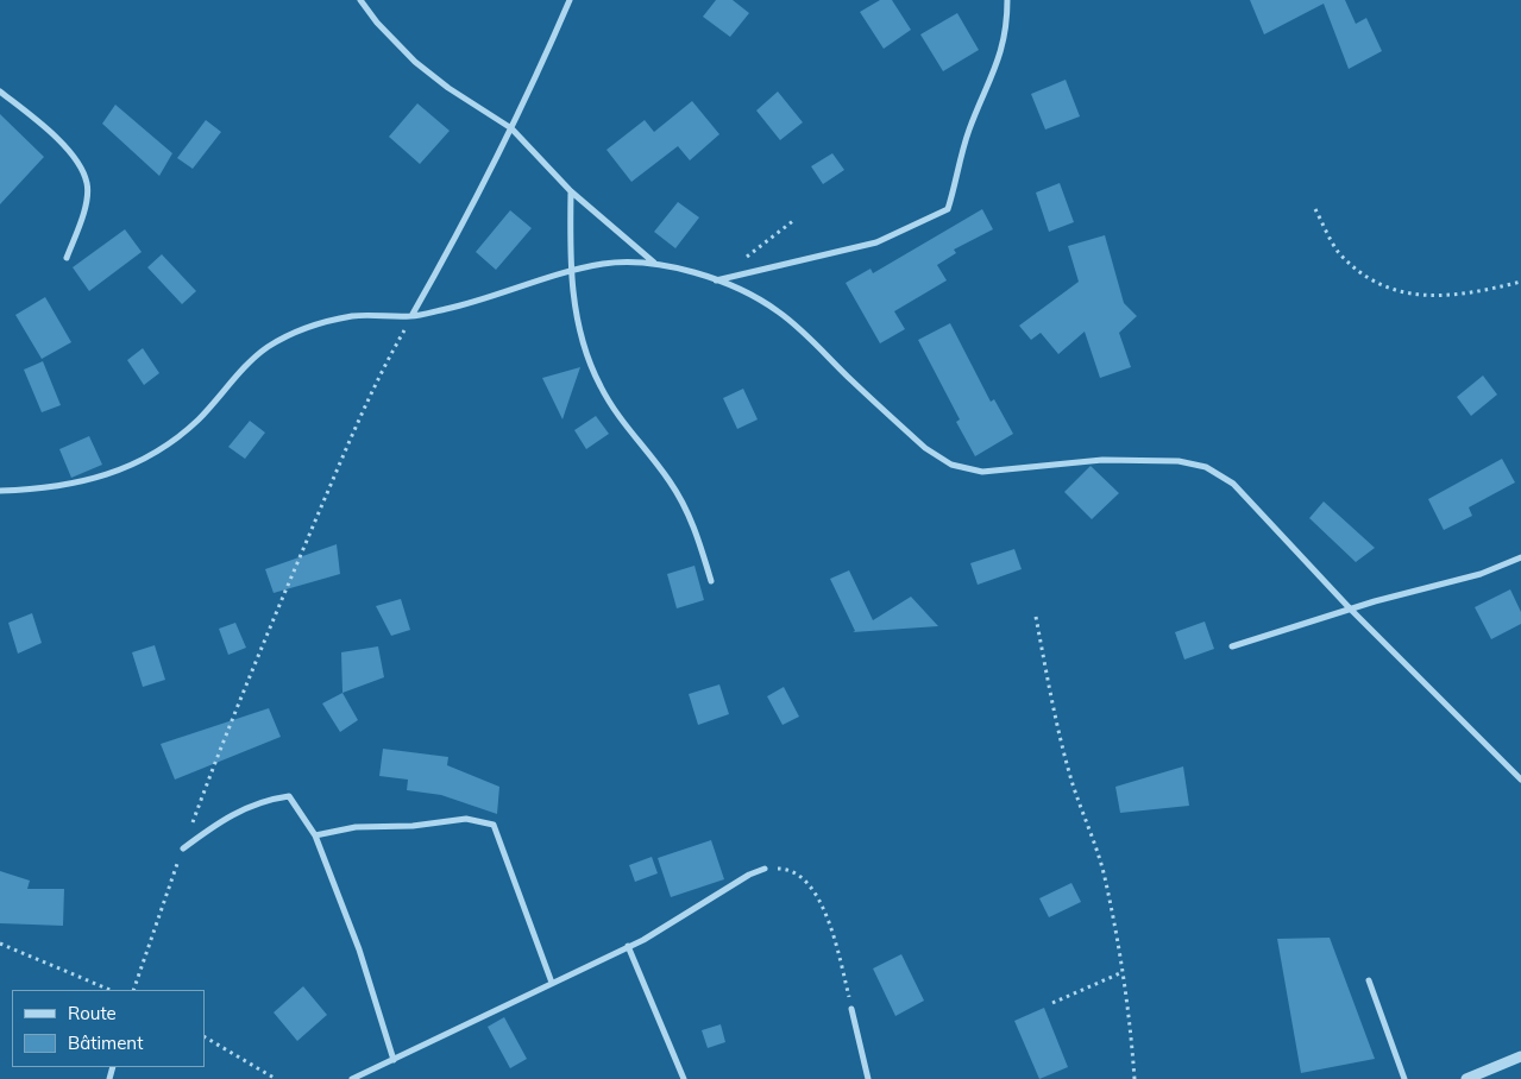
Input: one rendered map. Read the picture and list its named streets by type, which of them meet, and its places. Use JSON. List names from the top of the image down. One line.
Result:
{"legend":["Route","Bâtiment"]}
